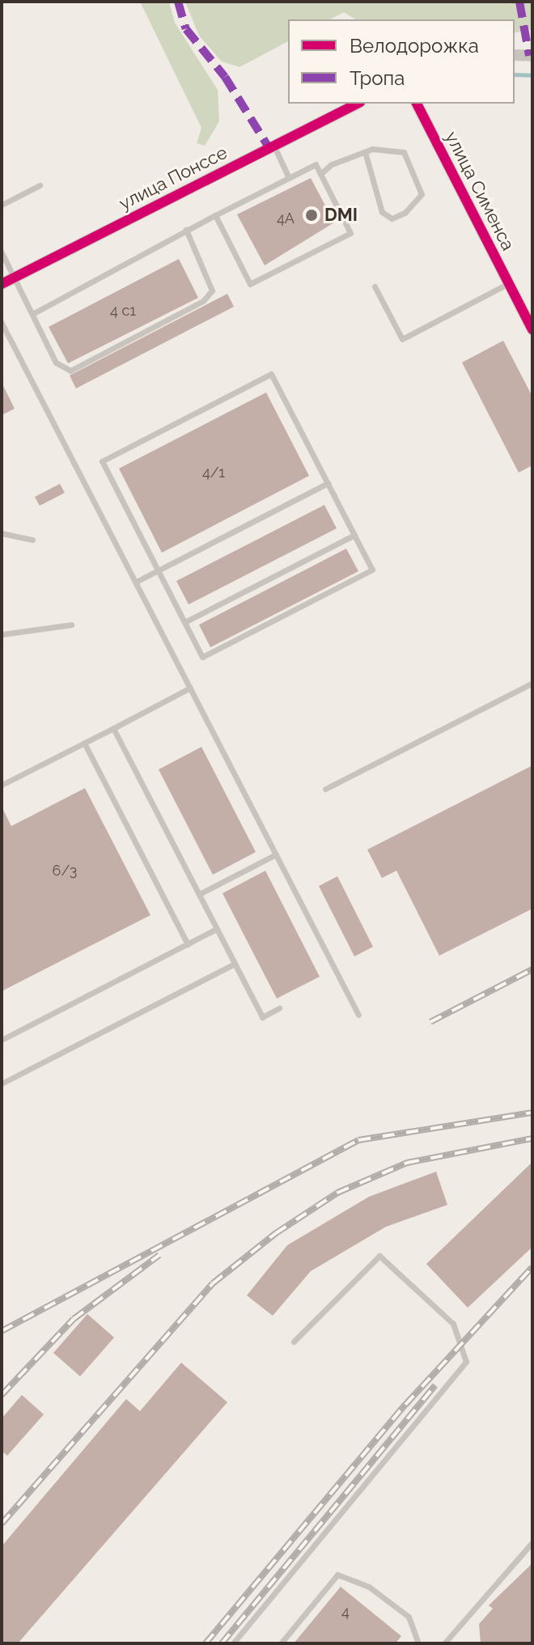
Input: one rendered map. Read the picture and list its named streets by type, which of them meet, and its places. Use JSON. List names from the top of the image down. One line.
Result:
{"streets":{"street":["улица Понссе","улица Сименса"]},"places":["DMI"],"house_numbers":["4А","4 с1","4/1","6/3","4"],"legend":["Велодорожка","Тропа"]}
